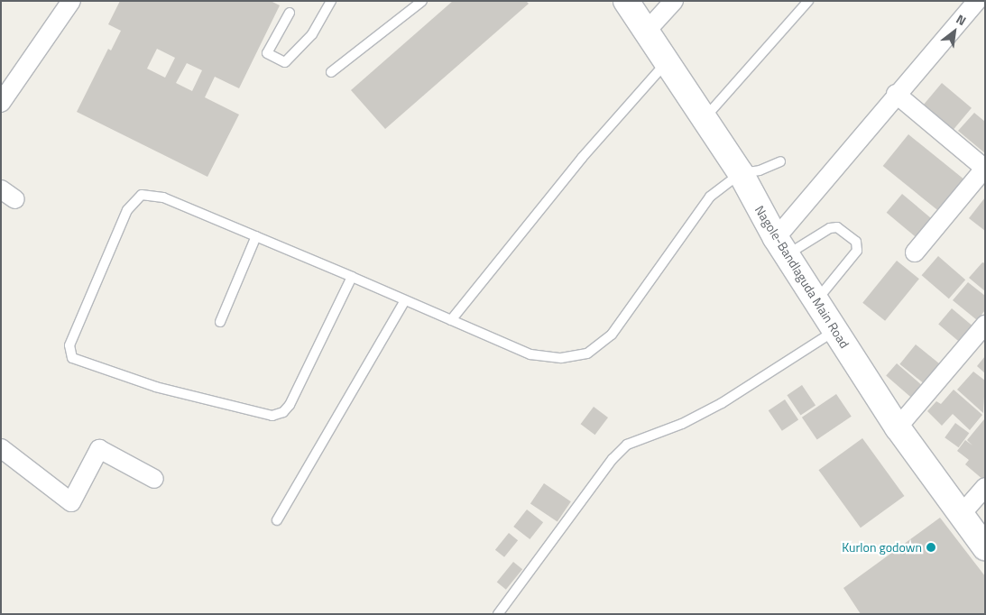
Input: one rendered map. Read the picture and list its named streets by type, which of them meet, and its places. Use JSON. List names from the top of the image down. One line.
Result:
{"streets":{"street":["Nagole-Bandlaguda Main Road"]},"places":["Kurlon godown"],"north":"top right"}
